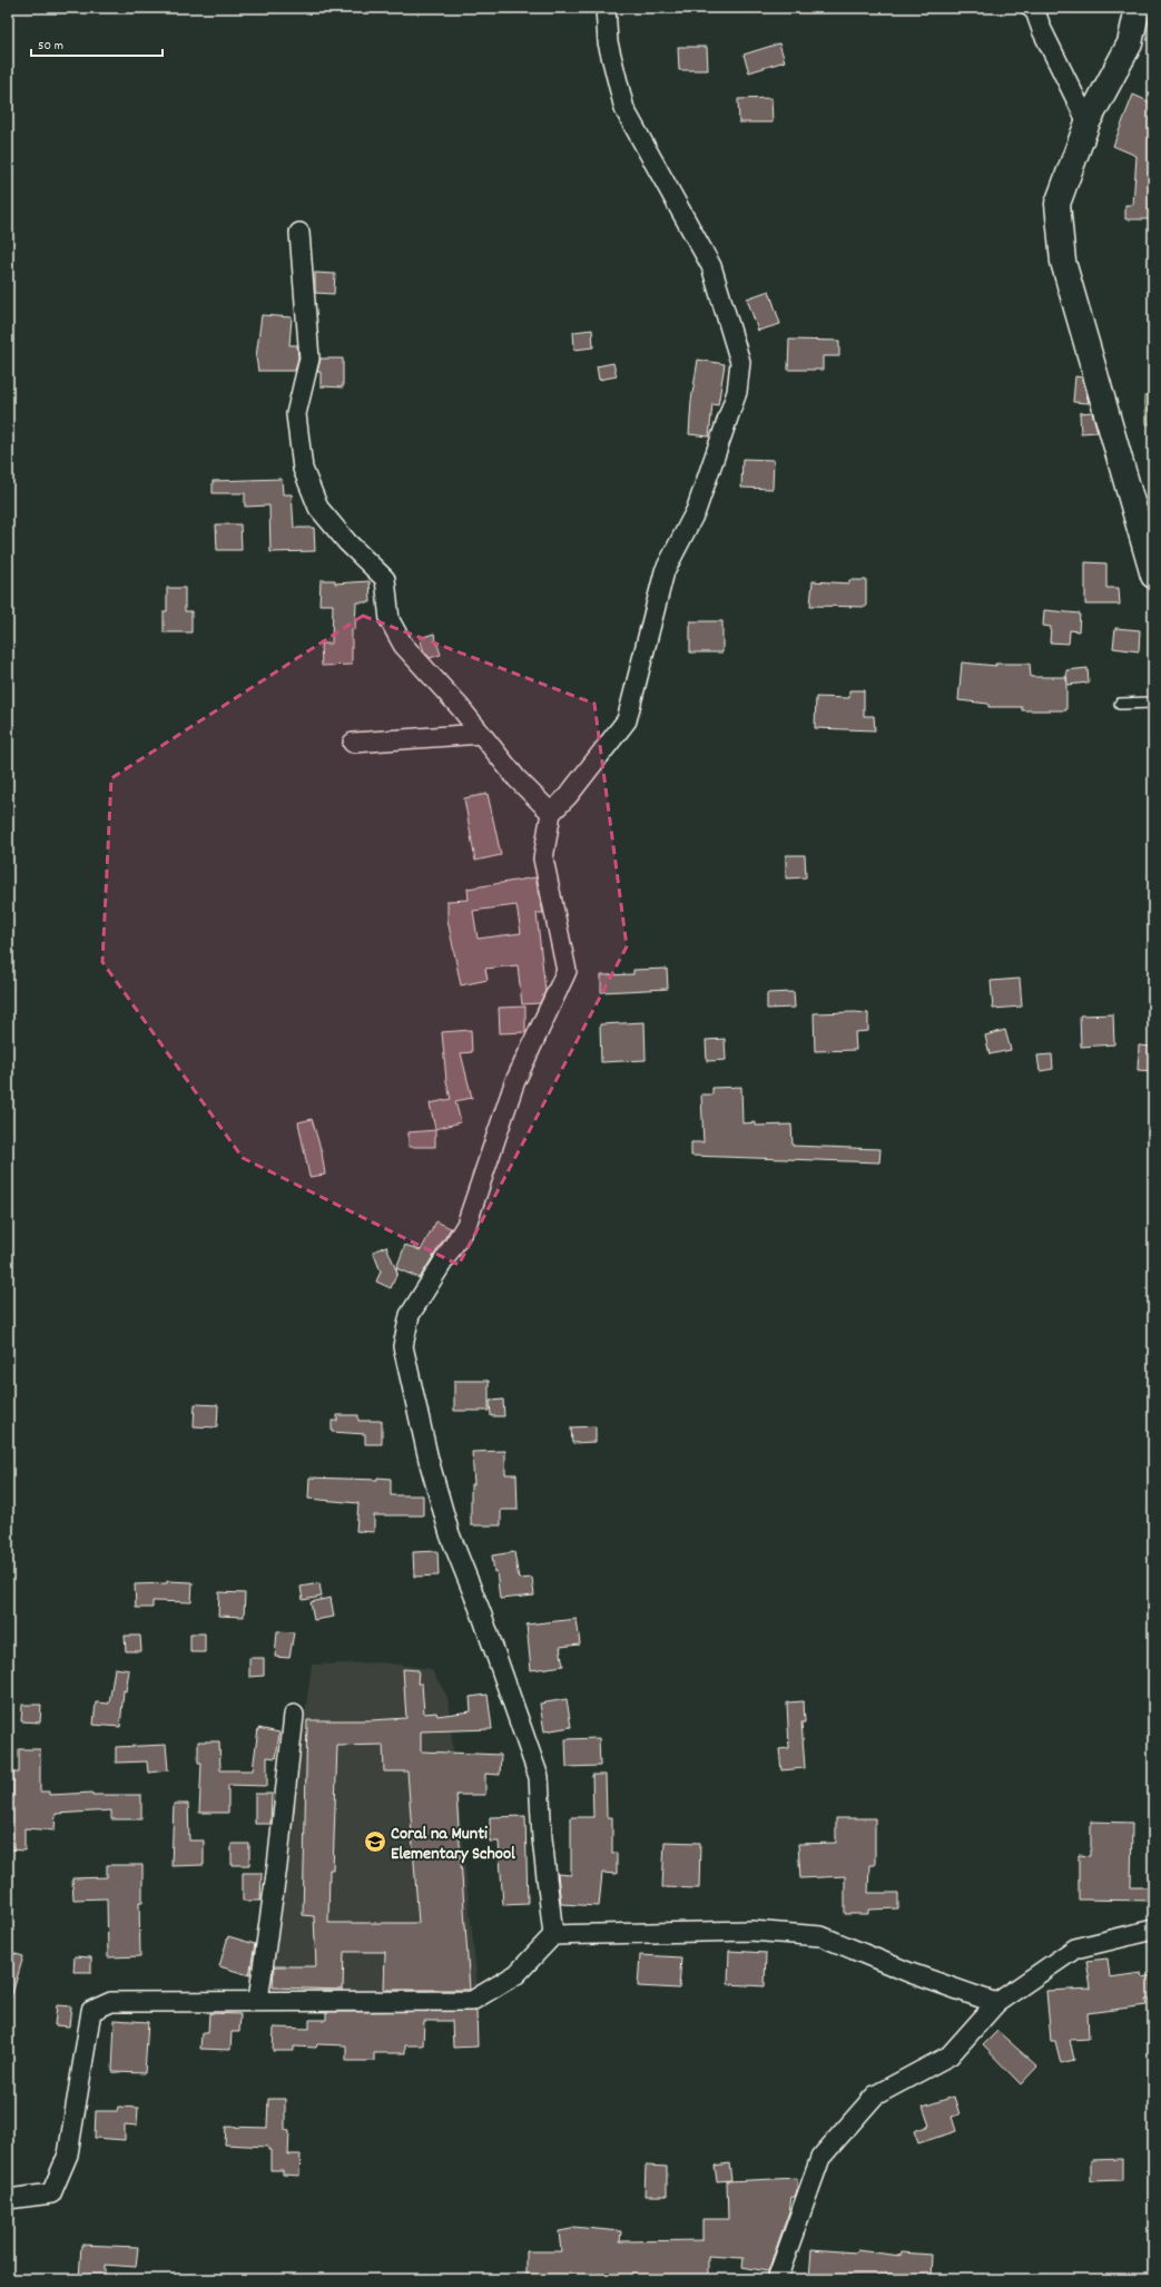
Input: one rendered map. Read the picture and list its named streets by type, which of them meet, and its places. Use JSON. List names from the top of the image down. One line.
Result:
{"places":{"school or university":["Coral na Munti Elementary School"]},"scale_bar":"50 m"}
